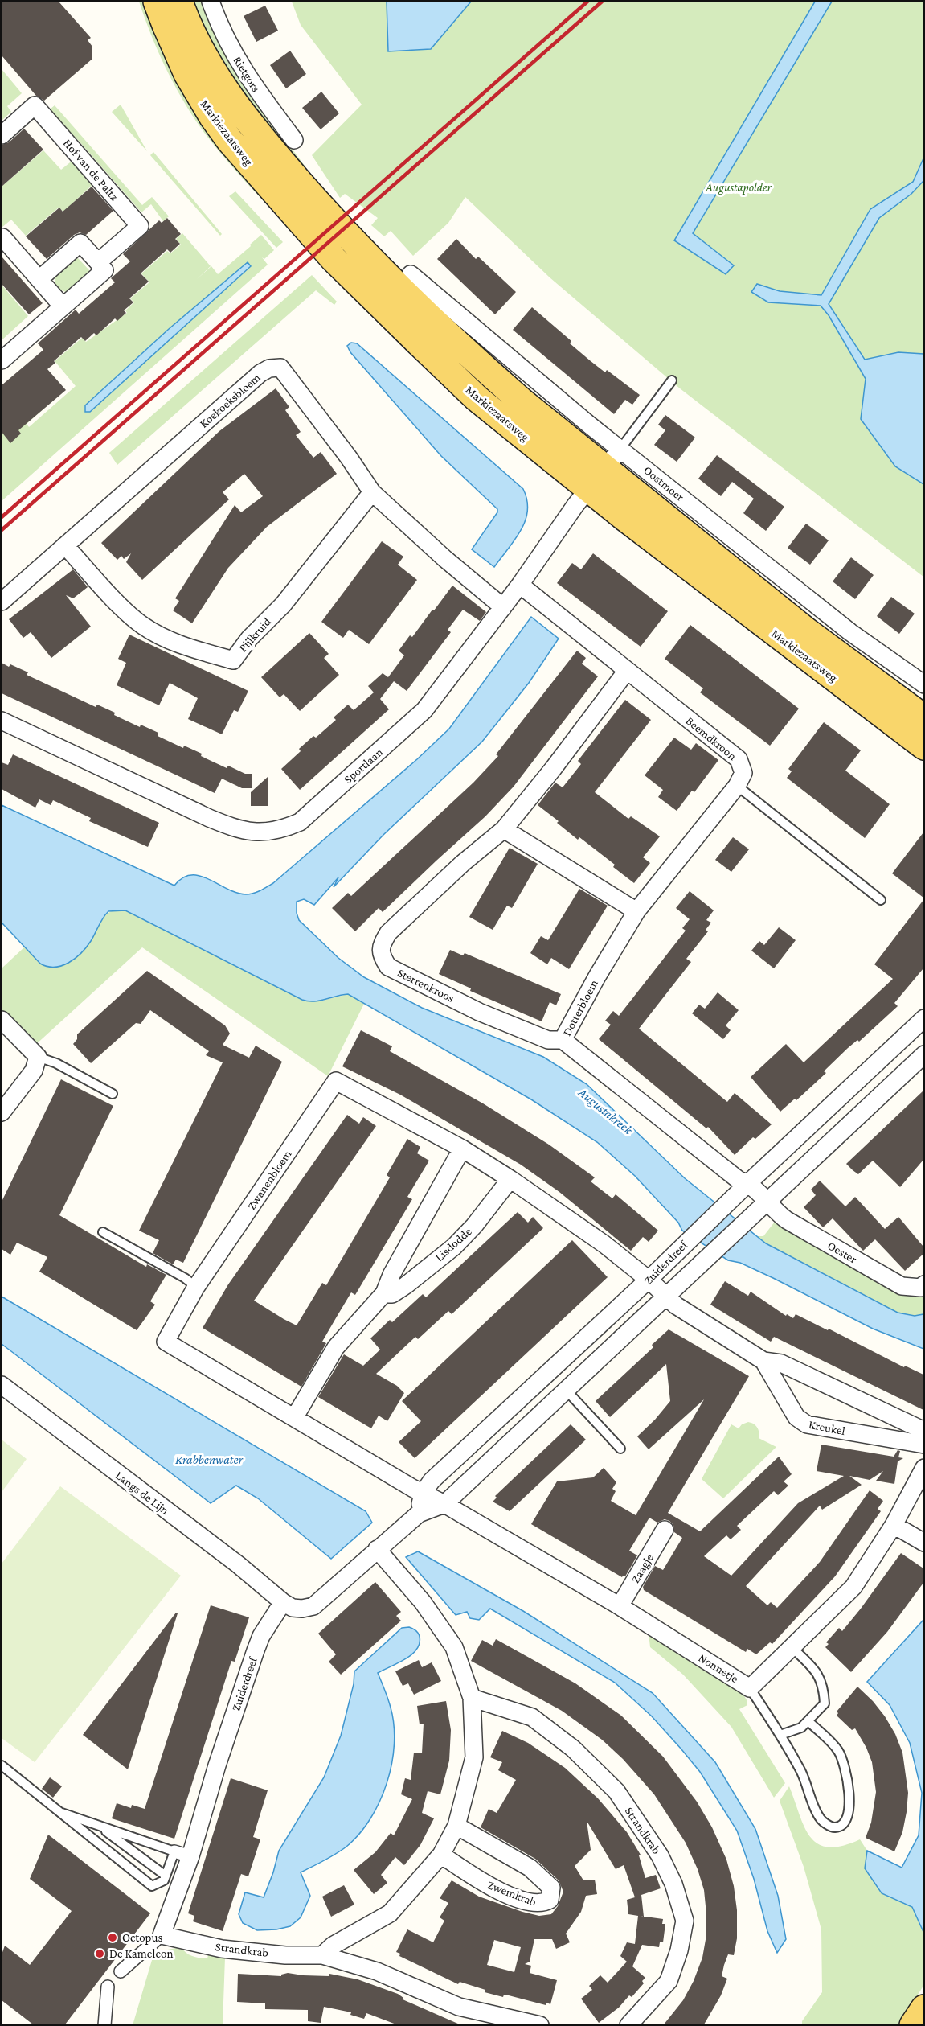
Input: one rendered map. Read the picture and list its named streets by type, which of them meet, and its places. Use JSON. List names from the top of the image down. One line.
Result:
{"streets":{"main road":["Markiezaatsweg"],"street":["Rietgors","Hof van de Paltz","Koekoeksbloem","Oostmoer","Pijlkruid","Beemdkroon","Sportlaan","Sterrenkroos","Dotterbloem","Zwanenbloem","Lisdodde","Oester","Zuiderdreef","Kreukel","Langs de Lijn","Zaagje","Nonnetje","Strandkrab","Zwemkrab"]},"crossings":[["Markiezaatsweg","Oostmoer"],["Markiezaatsweg","Sportlaan"],["Koekoeksbloem","Pijlkruid"],["Koekoeksbloem","Sportlaan"],["Oostmoer","Sportlaan"],["Beemdkroon","Sportlaan"],["Beemdkroon","Sterrenkroos"],["Beemdkroon","Dotterbloem"],["Sterrenkroos","Dotterbloem"],["Dotterbloem","Oester"],["Dotterbloem","Zuiderdreef"],["Zwanenbloem","Lisdodde"],["Zwanenbloem","Zuiderdreef"],["Zwanenbloem","Kreukel"],["Zwanenbloem","Nonnetje"],["Oester","Zuiderdreef"],["Zuiderdreef","Kreukel"],["Zuiderdreef","Langs de Lijn"],["Zuiderdreef","Nonnetje"],["Zuiderdreef","Strandkrab"],["Zaagje","Nonnetje"]],"water":["Augustakreek","Krabbenwater"],"parks":["Augustapolder"],"places":["Octopus","De Kameleon"]}
